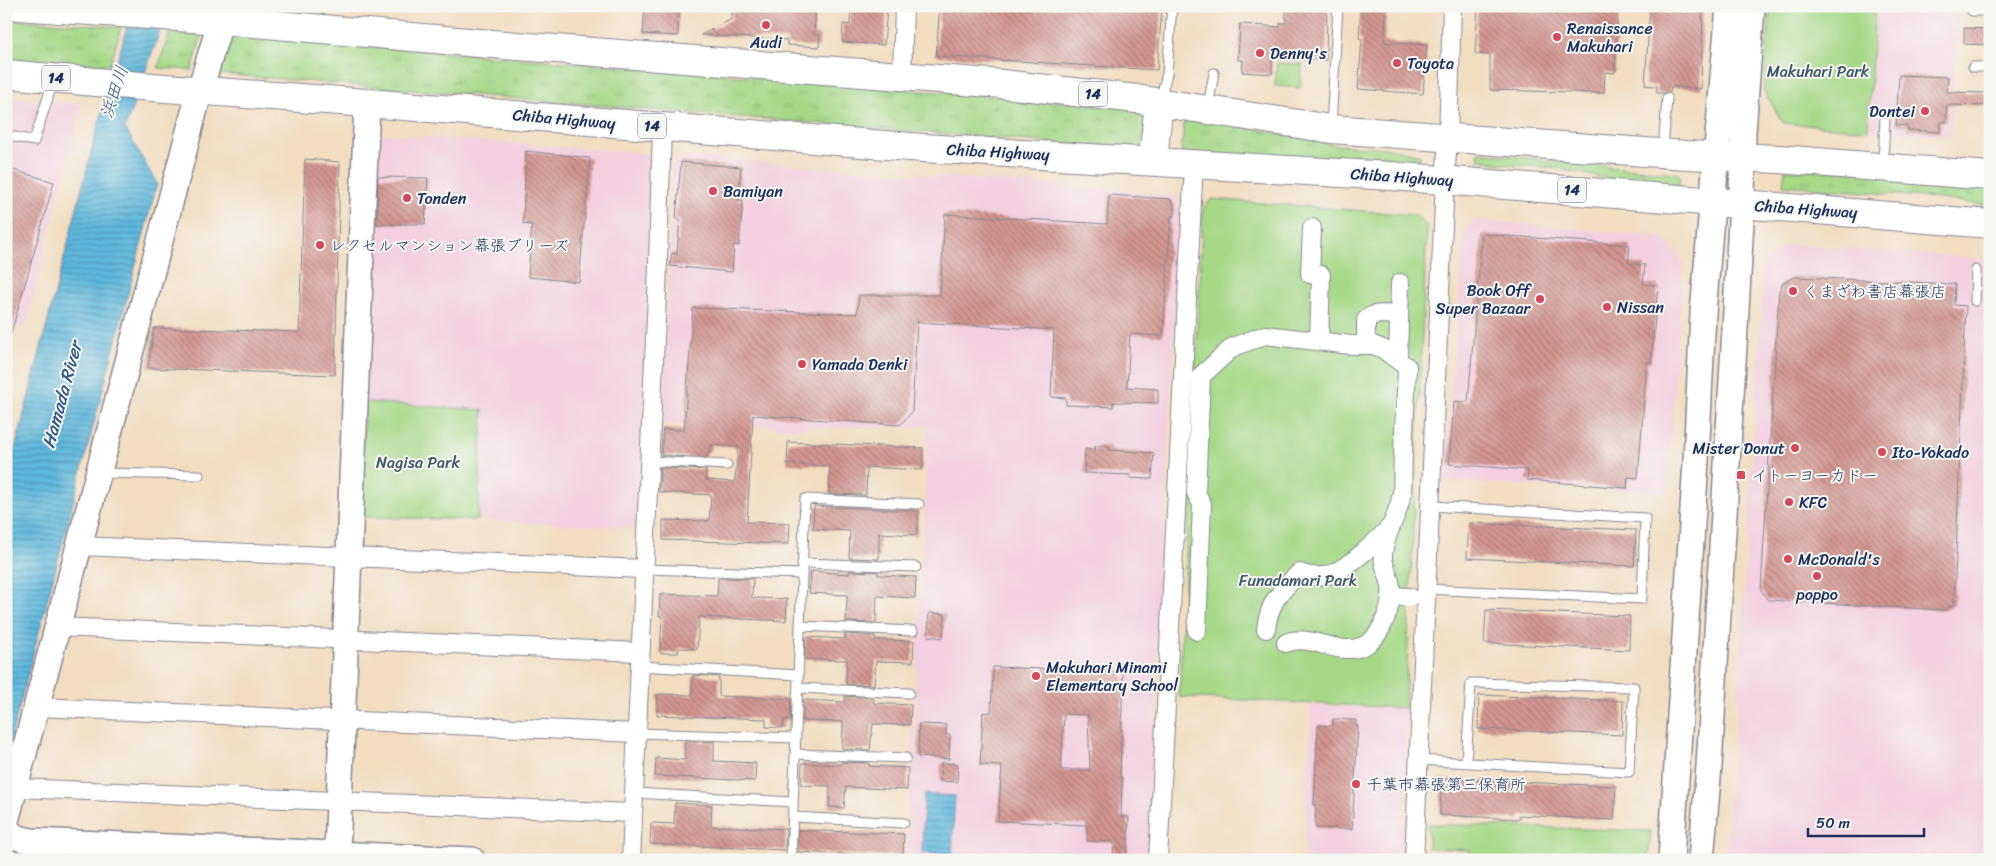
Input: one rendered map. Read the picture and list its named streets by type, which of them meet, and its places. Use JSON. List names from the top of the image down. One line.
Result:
{"streets":{"highway":["14","Chiba Highway"]},"water":["浜田川","Hamada River"],"parks":["Makuhari Park","Nagisa Park","Funadamari Park"],"places":{"other":["Audi","Renaissance Makuhari","Denny's","Toyota","Dontei","Bamiyan","Tonden","レクセルマンション幕張ブリーズ","くまざわ書店幕張店","Book Off Super Bazaar","Nissan","Yamada Denki","Mister Donut","Ito-Yokado","KFC","McDonald's","poppo","Makuhari Minami Elementary School","千葉市幕張第三保育所"],"transit":["イトーヨーカドー"]},"scale_bar":"50 m"}
